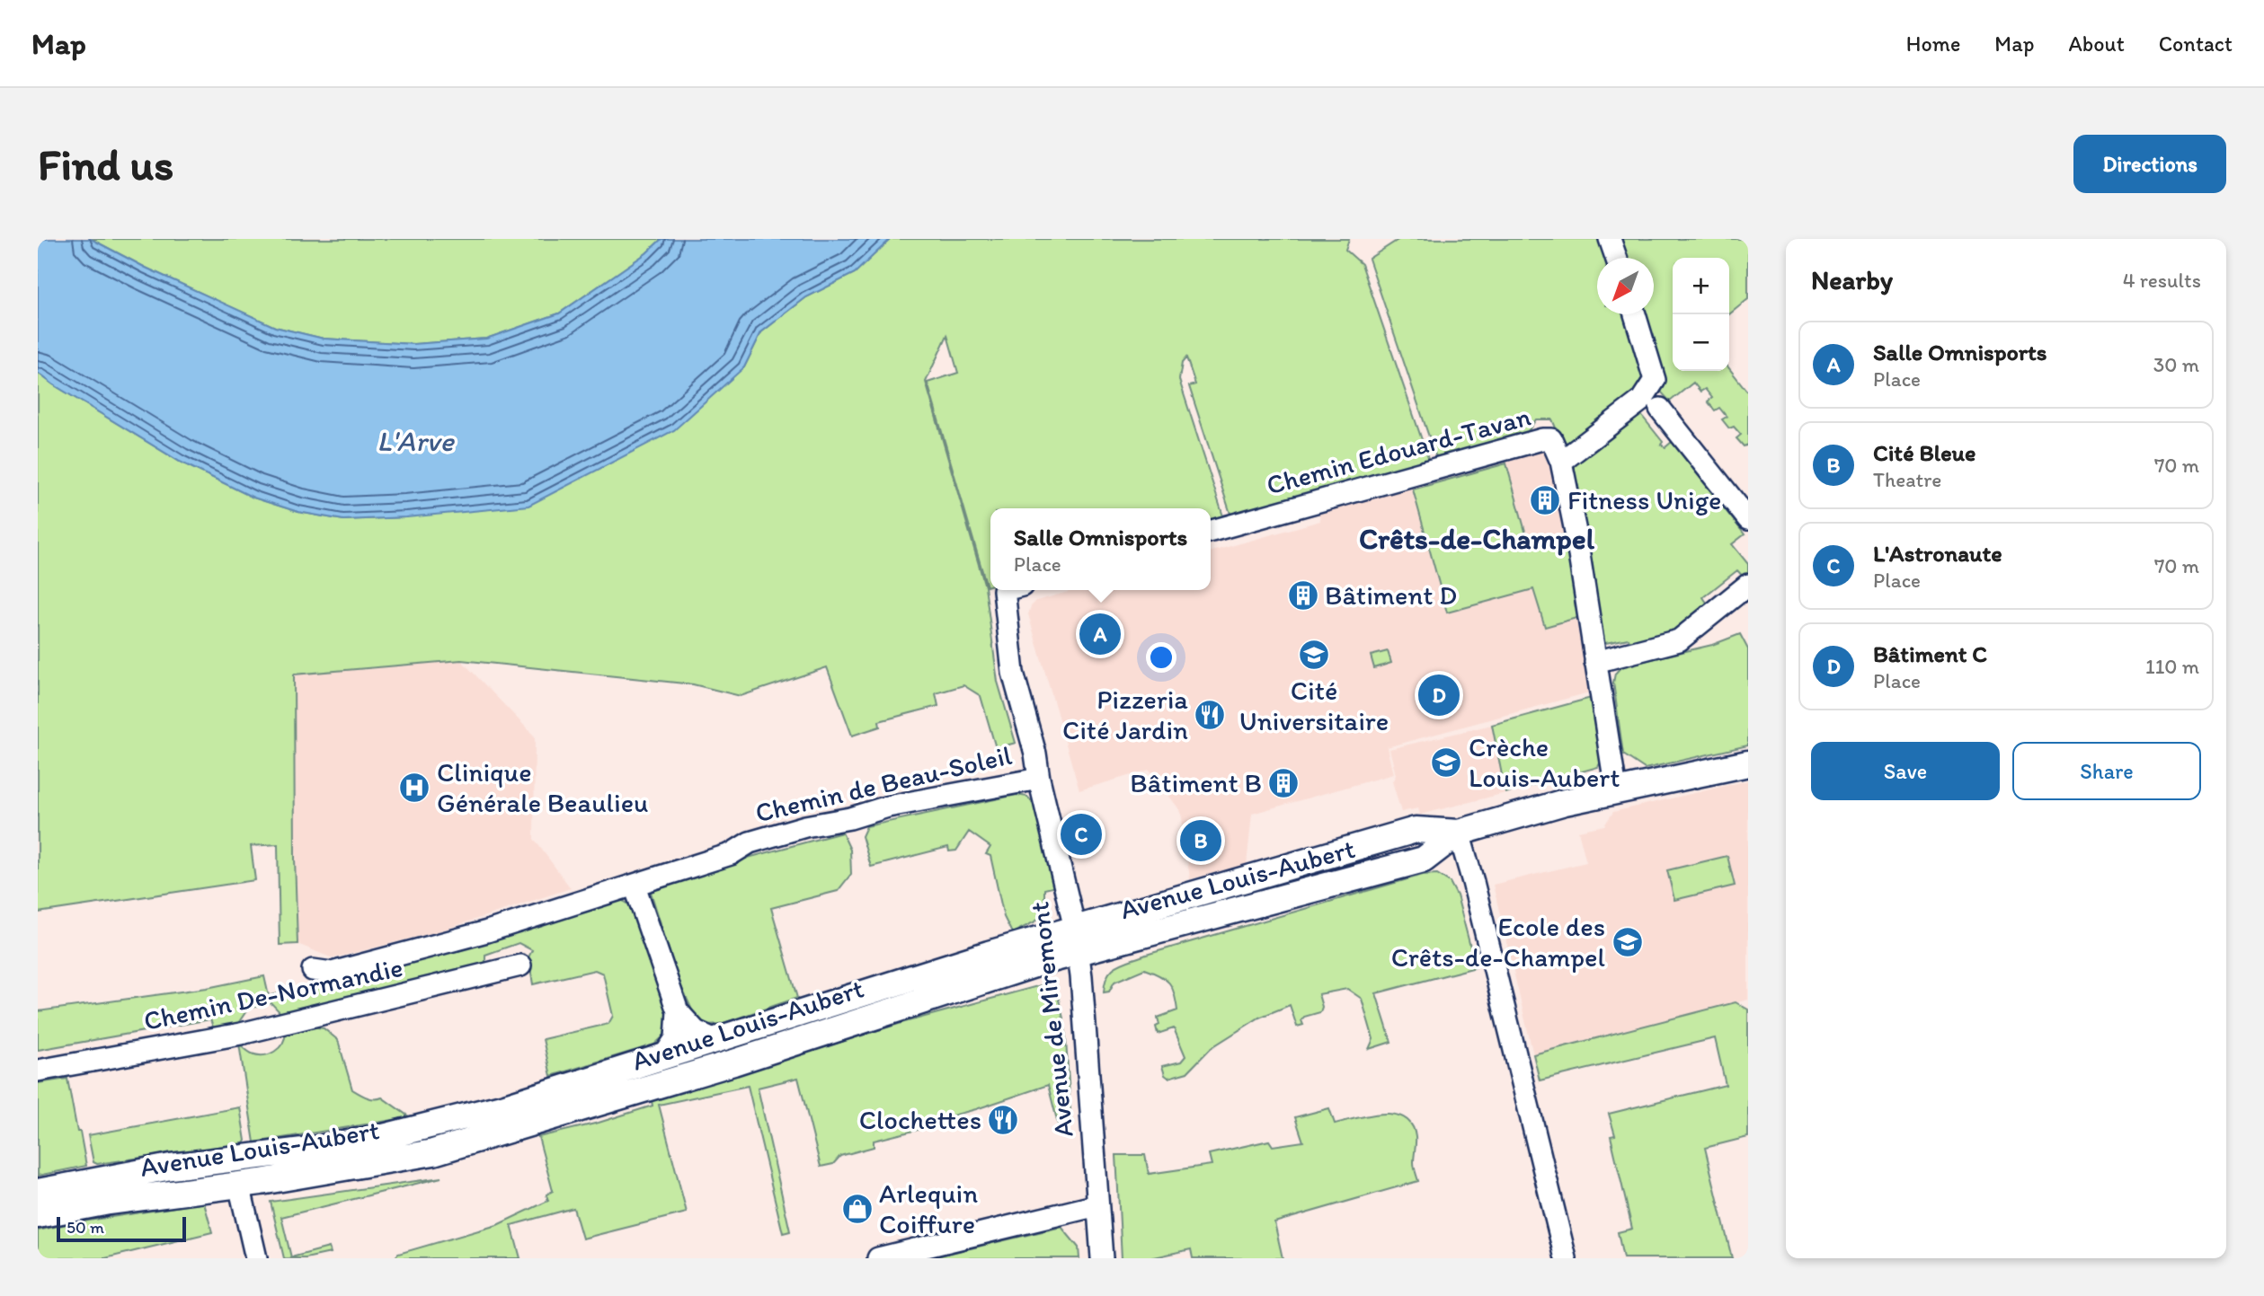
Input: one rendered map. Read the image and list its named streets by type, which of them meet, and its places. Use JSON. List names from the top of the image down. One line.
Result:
{"streets":{"main road":["Avenue Louis-Aubert"],"street":["Chemin Edouard-Tavan","Chemin de Beau-Soleil","Chemin De-Normandie","Avenue de Miremont"]},"crossings":[["Chemin Edouard-Tavan","Avenue Louis-Aubert"],["Chemin de Beau-Soleil","Avenue de Miremont"],["Avenue Louis-Aubert","Avenue de Miremont"]],"districts":["Crêts-de-Champel"],"water":["L'Arve"],"places":{"building":["Fitness Unige","Bâtiment D","Bâtiment B"],"school or university":["Cité Universitaire","Crèche Louis-Aubert","Ecole des Crêts-de-Champel"],"restaurant":["Pizzeria Cité Jardin","Clochettes"],"hospital":["Clinique Générale Beaulieu"],"shop":["Arlequin Coiffure"]},"scale_bar":"50 m","north":"bottom left","page":{"header":"Map","nav":["Home","Map","About","Contact"],"buttons":["Directions",["Save","Share"]],"title":"Find us","heading":["Nearby","4 results"],"map_buttons":["+","−"],"list":[{"mark":"A","name":"Salle Omnisports","note":"Place","value":"30 m"},{"mark":"B","name":"Cité Bleue","note":"Theatre","value":"70 m"},{"mark":"C","name":"L'Astronaute","note":"Place","value":"70 m"},{"mark":"D","name":"Bâtiment C","note":"Place","value":"110 m"}],"popup":["Salle Omnisports","Place"],"pins":["A","D","C","B"],"scale":"50 m"}}
